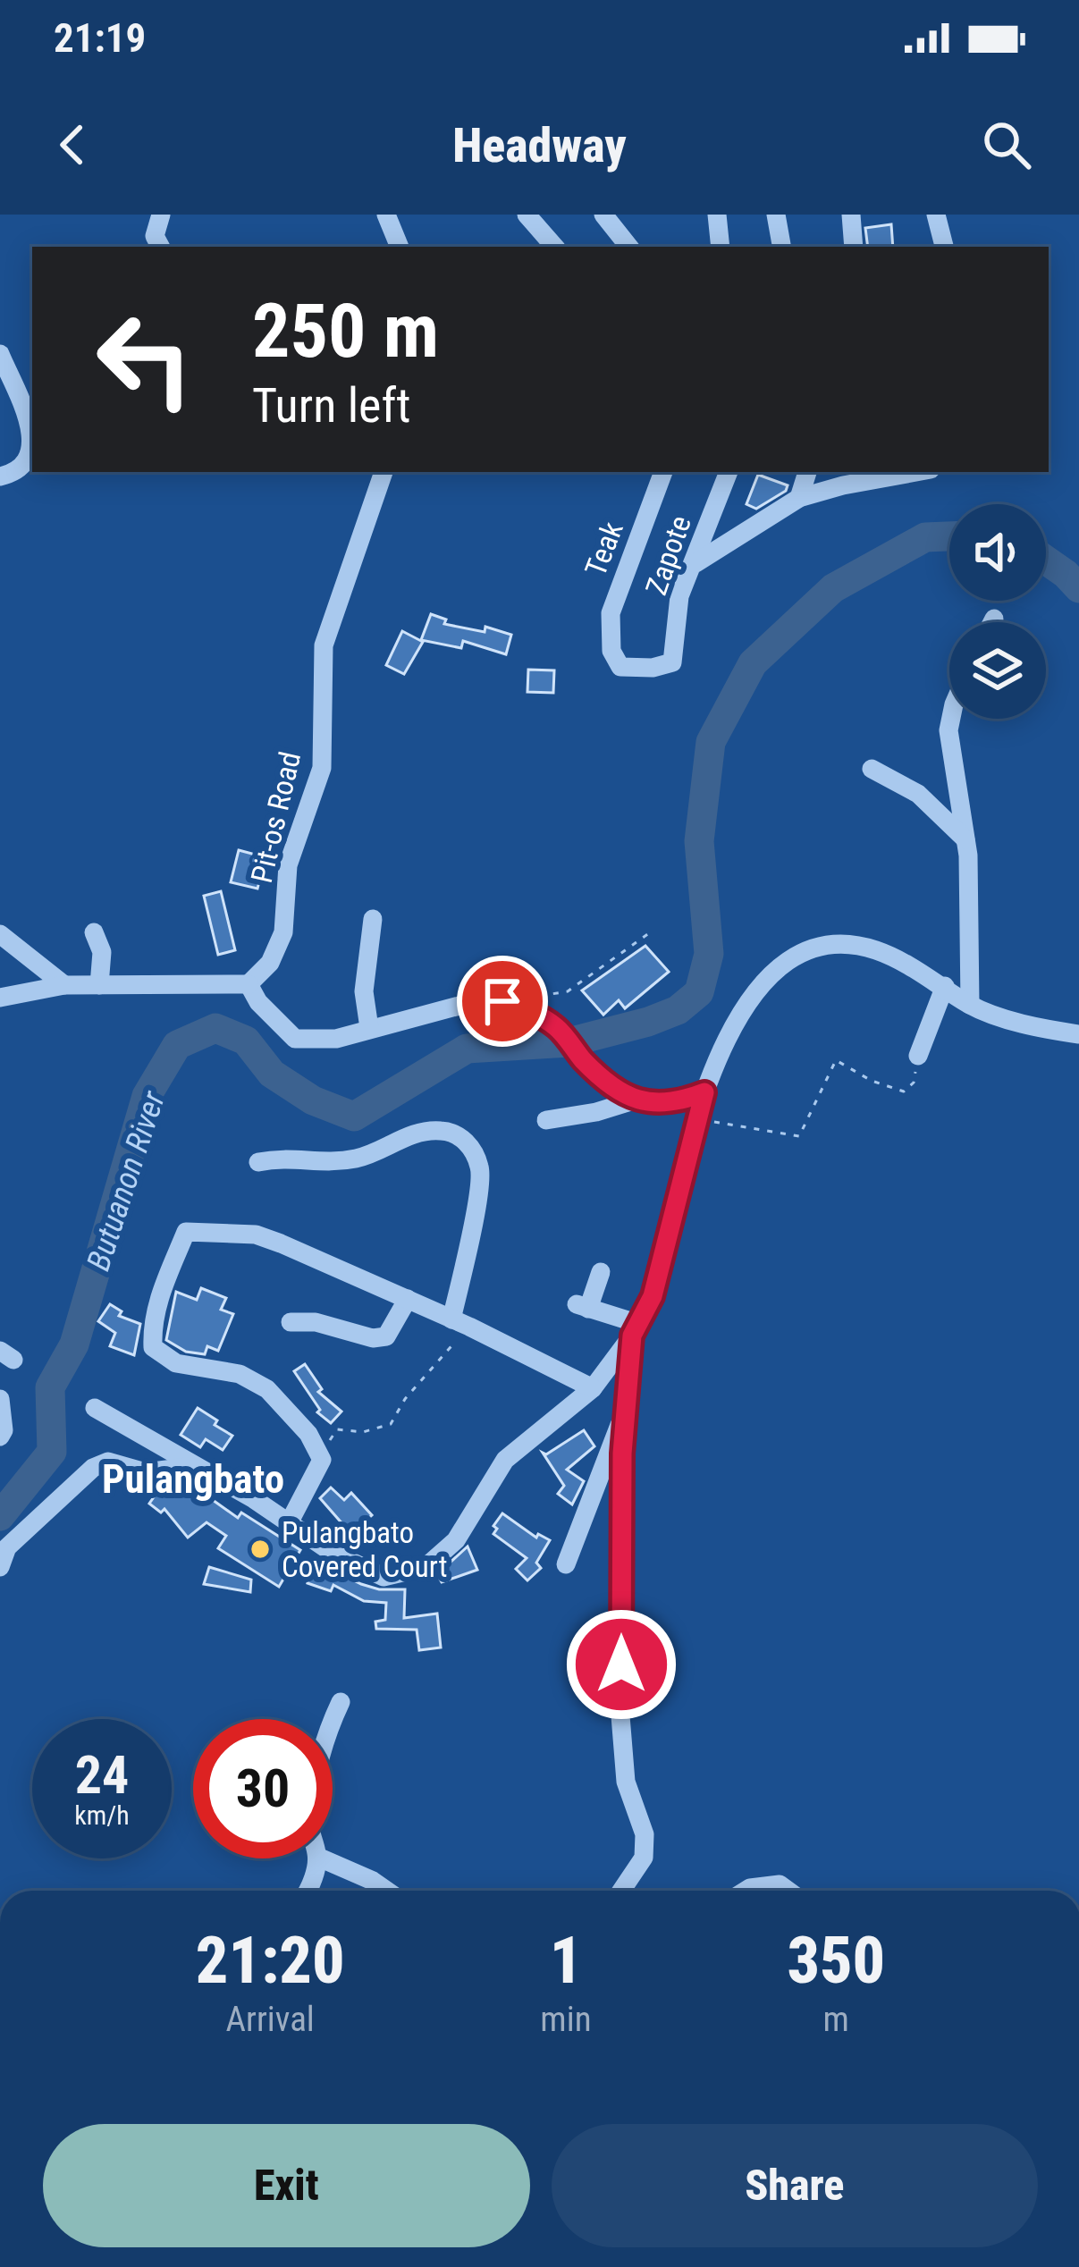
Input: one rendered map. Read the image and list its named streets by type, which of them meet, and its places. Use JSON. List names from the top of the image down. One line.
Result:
{"streets":{"street":["Teak","Zapote","Pit-os Road"]},"crossings":[["Teak","Zapote"]],"districts":["Pulangbato"],"water":["Butuanon River"],"places":["Pulangbato Covered Court"],"page":{"status":"21:19","header":"Headway","turn":["250 m","Turn left"],"speed":"24 km/h","limit":"30","eta":["21:20","Arrival","1","min","350","m"],"buttons":["Exit","Share"]}}
